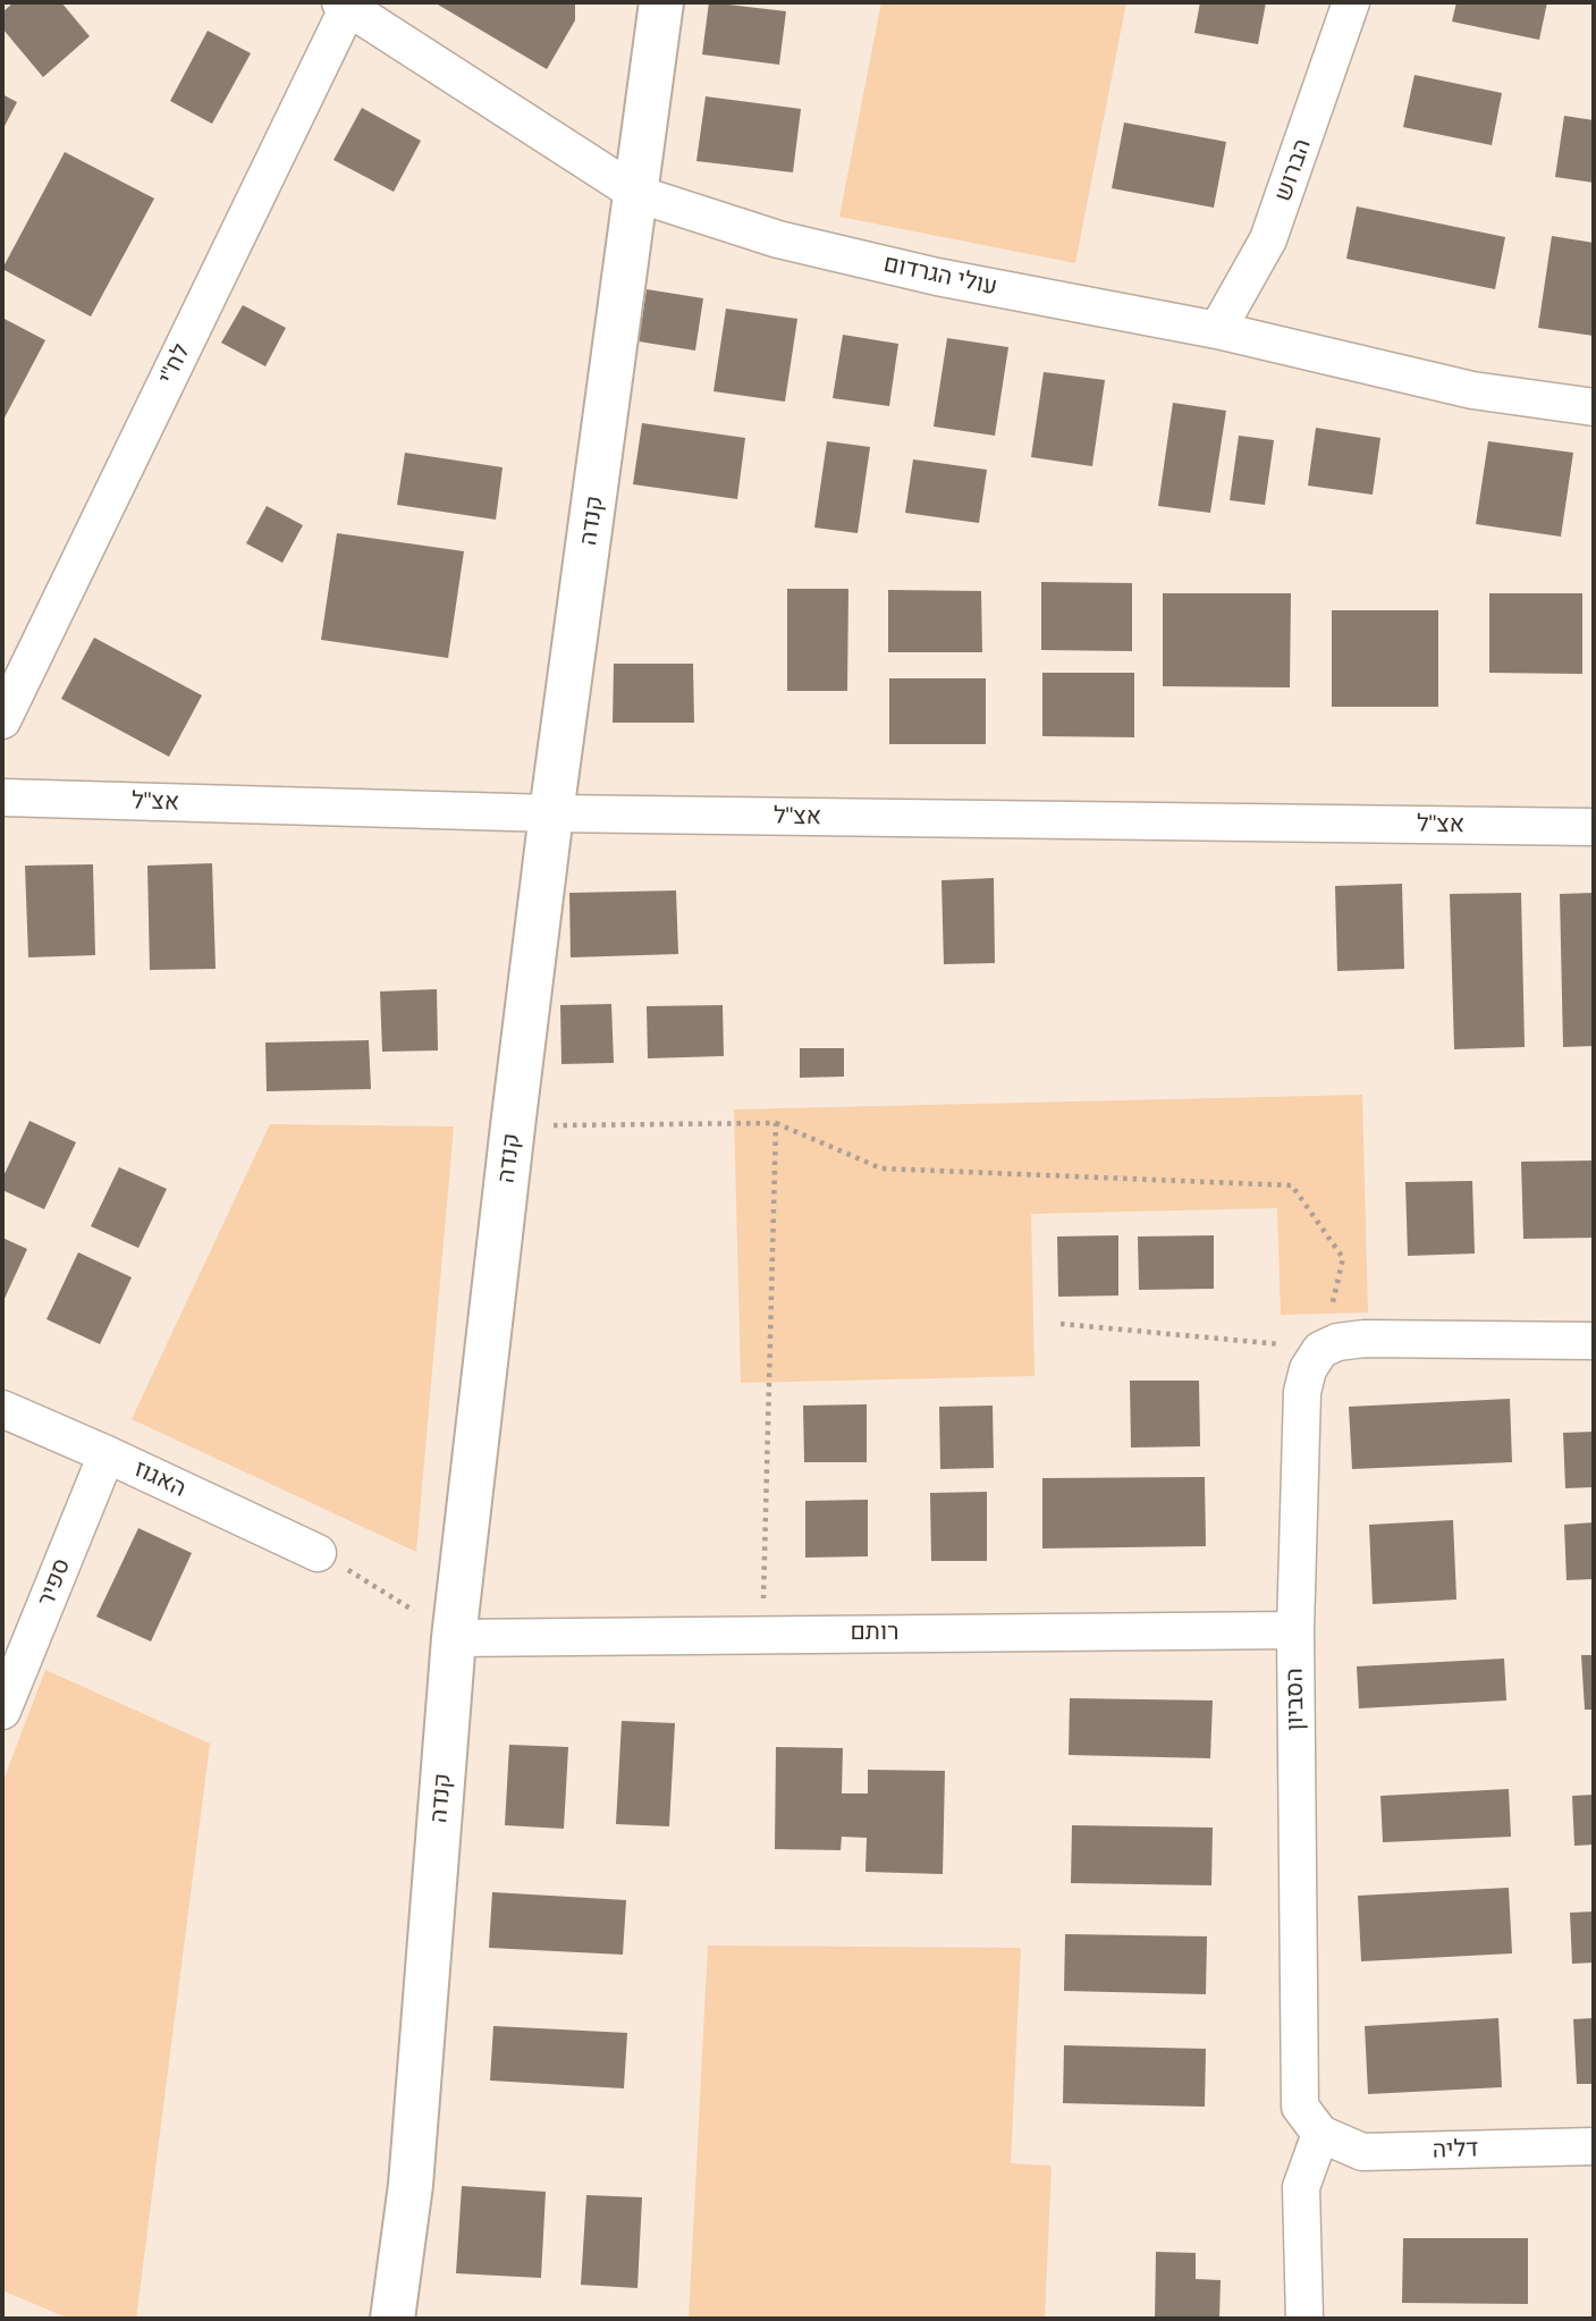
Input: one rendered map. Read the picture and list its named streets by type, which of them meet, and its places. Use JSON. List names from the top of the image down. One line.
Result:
{"streets":{"street":["הברוש","עולי הגרדום","לח\"י","קנדה","אצ\"ל","האגוז","ספיר","רותם","הסביון","דליה"]},"crossings":[["הברוש","עולי הגרדום"],["עולי הגרדום","לח\"י"],["עולי הגרדום","קנדה"],["קנדה","אצ\"ל"],["קנדה","רותם"],["האגוז","ספיר"],["רותם","הסביון"],["הסביון","דליה"]]}
